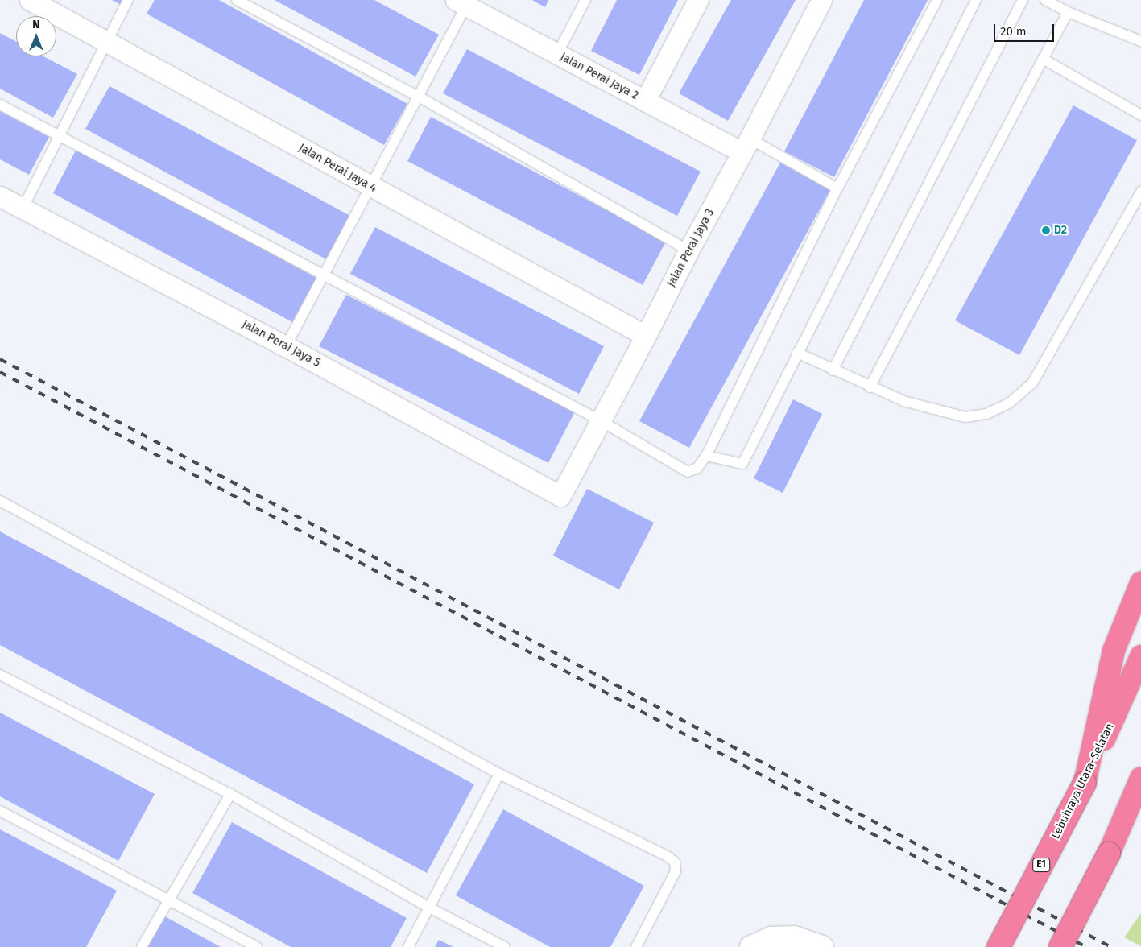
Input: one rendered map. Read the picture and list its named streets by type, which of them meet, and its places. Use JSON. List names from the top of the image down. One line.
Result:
{"streets":{"highway":["Lebuhraya Utara–Selatan","E1"],"street":["Jalan Perai Jaya 2","Jalan Perai Jaya 4","Jalan Perai Jaya 3","Jalan Perai Jaya 5"]},"crossings":[["Jalan Perai Jaya 2","Jalan Perai Jaya 3"],["Jalan Perai Jaya 4","Jalan Perai Jaya 3"],["Jalan Perai Jaya 3","Jalan Perai Jaya 5"]],"places":["D2"],"scale_bar":"20 m","north":"top"}
